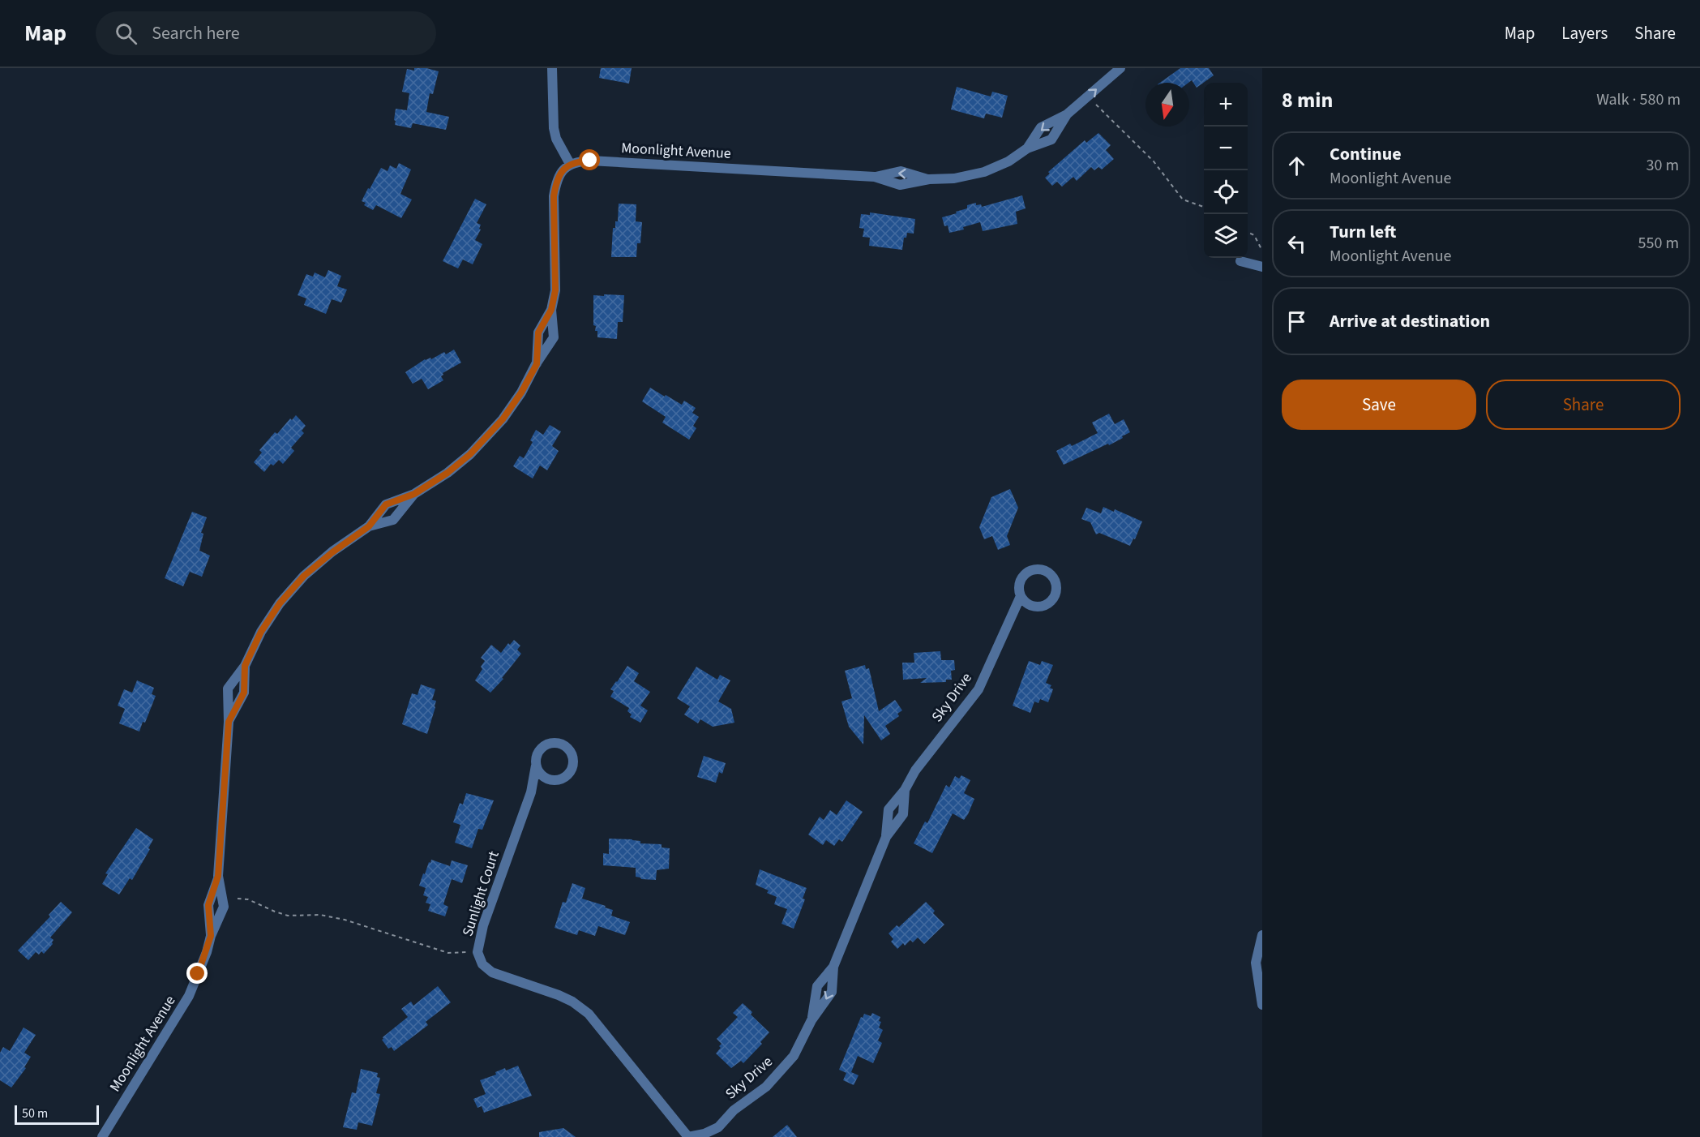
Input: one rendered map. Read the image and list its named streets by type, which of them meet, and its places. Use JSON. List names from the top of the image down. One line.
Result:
{"streets":{"street":["Moonlight Avenue","Sky Drive","Sunlight Court"]},"crossings":[["Sky Drive","Sunlight Court"]],"scale_bar":"50 m","north":"bottom","page":{"header":"Map","search":"Search here","nav":["Map","Layers","Share"],"heading":["8 min","Walk · 580 m"],"map_buttons":["+","−"],"list":[["Continue","Moonlight Avenue","30 m"],["Turn left","Moonlight Avenue","550 m"],"Arrive at destination"],"buttons":["Save","Share"],"scale":"50 m"}}
